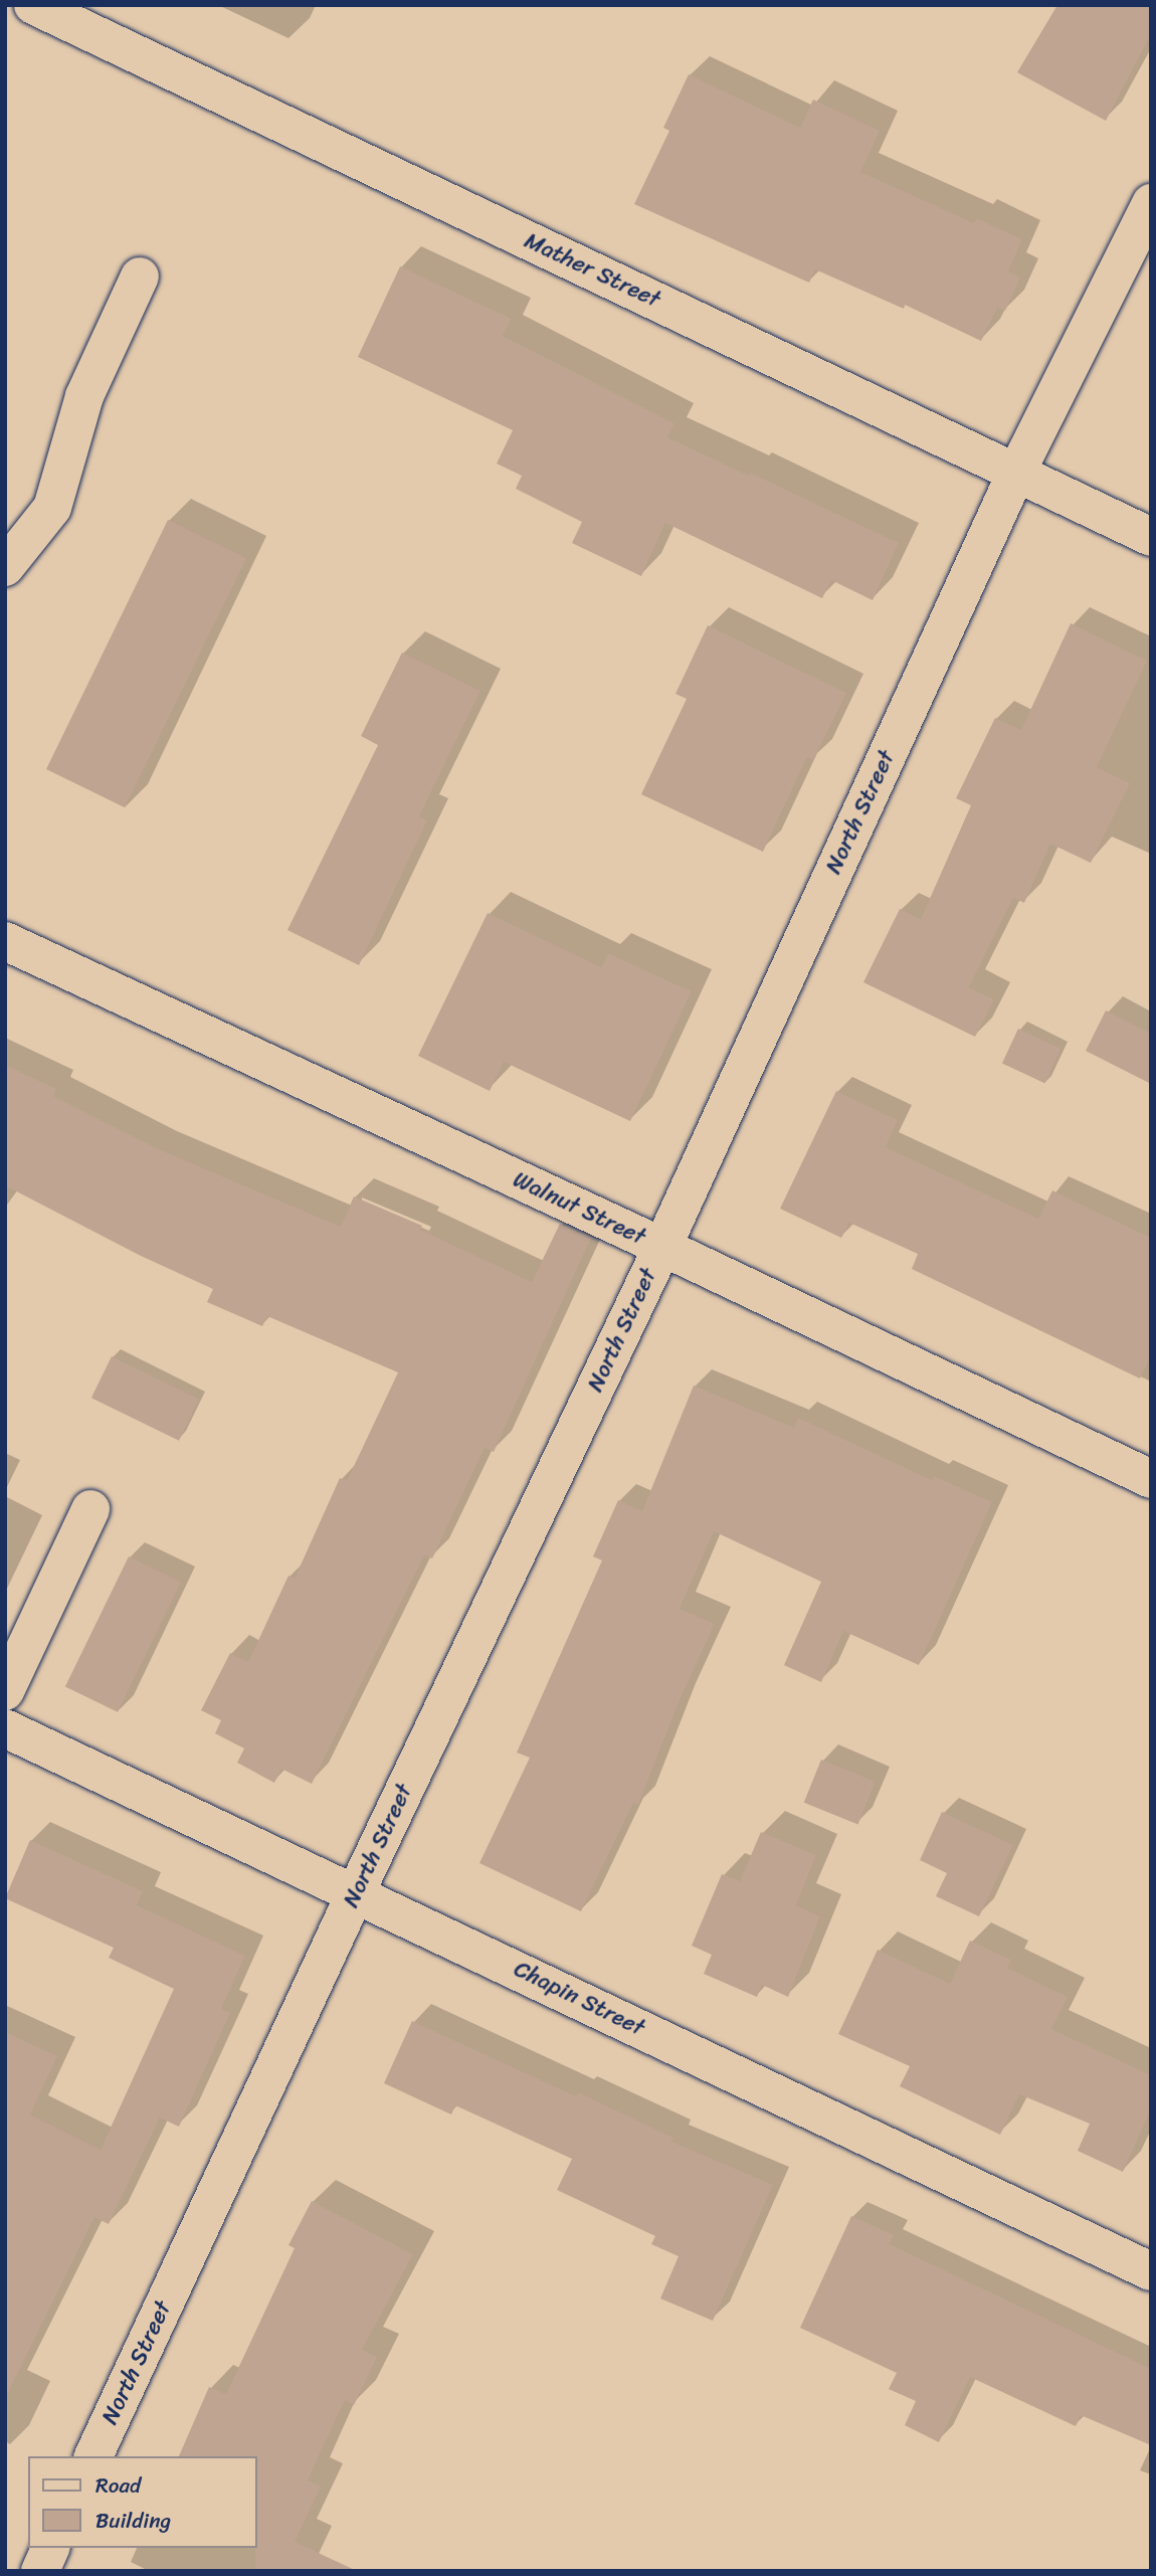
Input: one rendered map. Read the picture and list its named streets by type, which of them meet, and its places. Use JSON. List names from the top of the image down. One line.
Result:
{"streets":{"street":["Mather Street","North Street","Walnut Street","Chapin Street"]},"crossings":[["Mather Street","North Street"],["North Street","Walnut Street"],["North Street","Chapin Street"]],"legend":["Road","Building"]}
